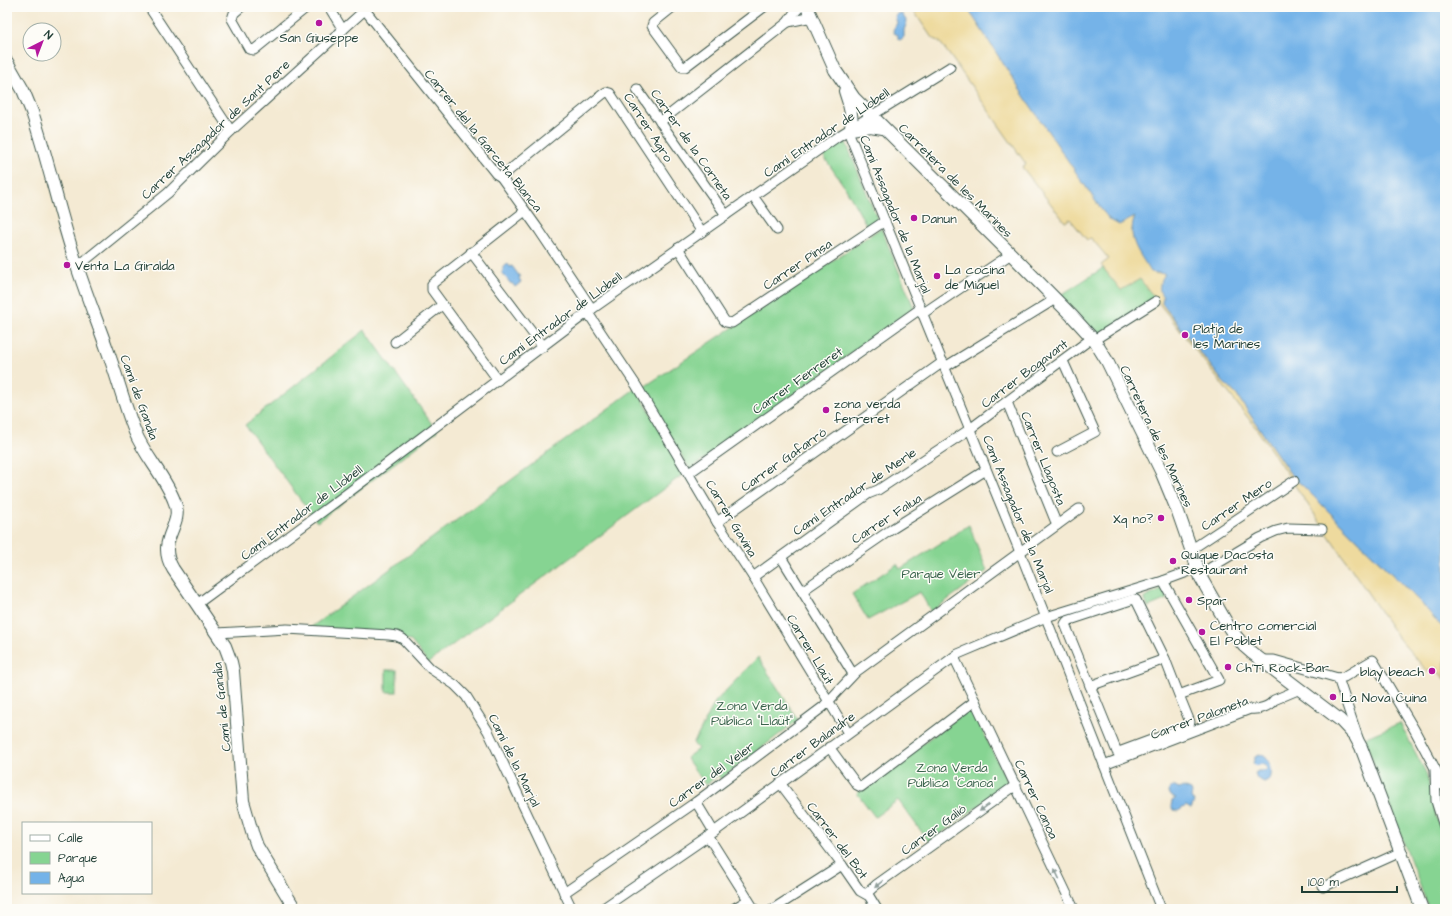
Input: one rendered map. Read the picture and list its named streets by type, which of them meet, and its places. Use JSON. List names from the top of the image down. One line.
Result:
{"streets":{"main road":["Carretera de les Marines","Camí de Gandia"],"street":["Carrer Agro","Carrer Assagador de Sant Pere","Camí Entrador de Llobell","Carrer del la Garceta Blanca","Carrer de la Corneta","Camí Assagador de la Marjal","Carrer Pinsa","Carrer Bogavant","Carrer Ferreret","Carrer Llagosta","Carrer Gafarró","Camí Entrador de Merle","Carrer Mero","Carrer Gavina","Carrer Falua","Carrer Llaüt","Carrer Palometa","Carrer Balandre","Camí de la Marjal","Carrer del Veler","Carrer Canoa","Carrer Galió","Carrer del Bot"]},"crossings":[["Carrer Agro","Camí Entrador de Llobell"],["Carrer Agro","Carrer del la Garceta Blanca"],["Carrer Assagador de Sant Pere","Carrer del la Garceta Blanca"],["Carrer Assagador de Sant Pere","Camí de Gandia"],["Camí Entrador de Llobell","Carrer del la Garceta Blanca"],["Camí Entrador de Llobell","Carrer de la Corneta"],["Camí Entrador de Llobell","Carretera de les Marines"],["Camí Entrador de Llobell","Camí Assagador de la Marjal"],["Camí Entrador de Llobell","Carrer Pinsa"],["Camí Entrador de Llobell","Camí de Gandia"],["Carrer del la Garceta Blanca","Carrer Ferreret"],["Carrer del la Garceta Blanca","Carrer Gavina"],["Carretera de les Marines","Carrer Bogavant"],["Carretera de les Marines","Carrer Ferreret"],["Carretera de les Marines","Carrer Gafarró"],["Carretera de les Marines","Carrer Mero"],["Carretera de les Marines","Carrer Palometa"],["Carretera de les Marines","Carrer Balandre"],["Camí Assagador de la Marjal","Carrer Pinsa"],["Camí Assagador de la Marjal","Carrer Bogavant"],["Camí Assagador de la Marjal","Carrer Ferreret"],["Camí Assagador de la Marjal","Carrer Llagosta"],["Camí Assagador de la Marjal","Carrer Gafarró"],["Camí Assagador de la Marjal","Camí Entrador de Merle"],["Camí Assagador de la Marjal","Carrer Falua"],["Camí Assagador de la Marjal","Carrer Palometa"],["Camí Assagador de la Marjal","Carrer Balandre"],["Camí Assagador de la Marjal","Carrer del Veler"],["Carrer Bogavant","Carrer Llagosta"],["Carrer Bogavant","Camí Entrador de Merle"],["Carrer Ferreret","Carrer Gavina"],["Camí de Gandia","Camí de la Marjal"],["Carrer Llagosta","Carrer del Veler"],["Carrer Gafarró","Carrer Gavina"],["Camí Entrador de Merle","Carrer Gavina"],["Camí Entrador de Merle","Carrer Llaüt"],["Carrer Gavina","Carrer Llaüt"],["Carrer Llaüt","Carrer Balandre"],["Carrer Llaüt","Carrer del Veler"],["Carrer Balandre","Carrer Canoa"],["Carrer Balandre","Carrer del Bot"],["Camí de la Marjal","Carrer del Veler"],["Carrer Canoa","Carrer Galió"],["Carrer Galió","Carrer del Bot"]],"one_way":["Carrer Canoa","Carrer Galió"],"parks":["Parque Veler","Zona Verda Pública \"Llaüt\"","Zona Verda Pública \"Canoa\""],"places":["San Giuseppe","Danun","Venta La Giralda","La cocina de Miguel","Platja de les Marines","zona verda ferreret","Xq no?","Quique Dacosta Restaurant","Spar","Centro comercial El Poblet","Ch'Ti Rock-Bar","blay beach","La Nova Cuina"],"legend":["Calle","Parque","Agua"],"scale_bar":"100 m","north":"top right"}
